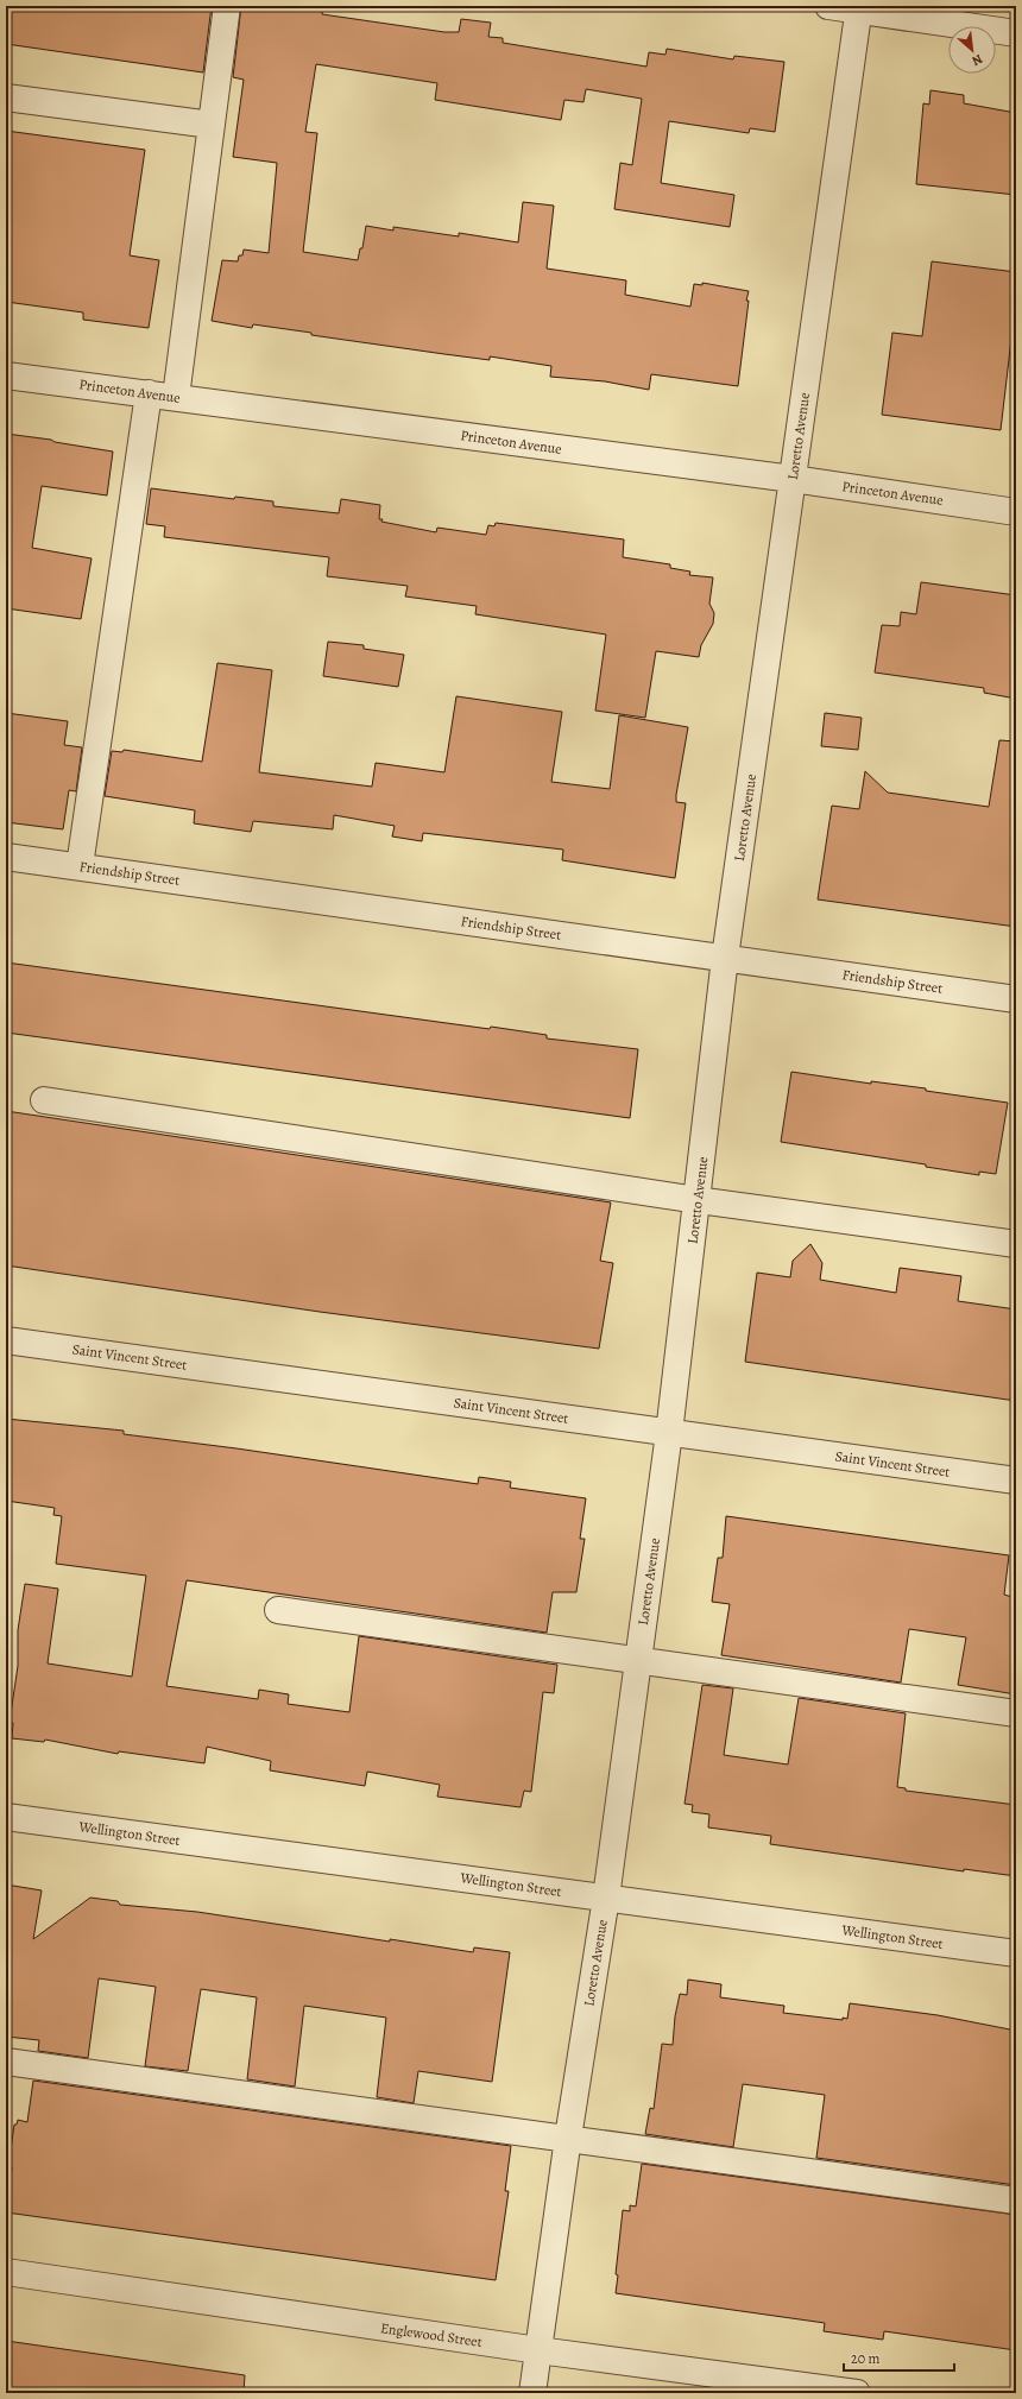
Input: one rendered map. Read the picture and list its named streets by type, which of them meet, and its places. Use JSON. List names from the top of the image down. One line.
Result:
{"streets":{"street":["Princeton Avenue","Loretto Avenue","Friendship Street","Saint Vincent Street","Wellington Street","Englewood Street"]},"crossings":[["Princeton Avenue","Loretto Avenue"],["Loretto Avenue","Friendship Street"],["Loretto Avenue","Saint Vincent Street"],["Loretto Avenue","Wellington Street"],["Loretto Avenue","Englewood Street"]],"scale_bar":"20 m","north":"bottom right"}
